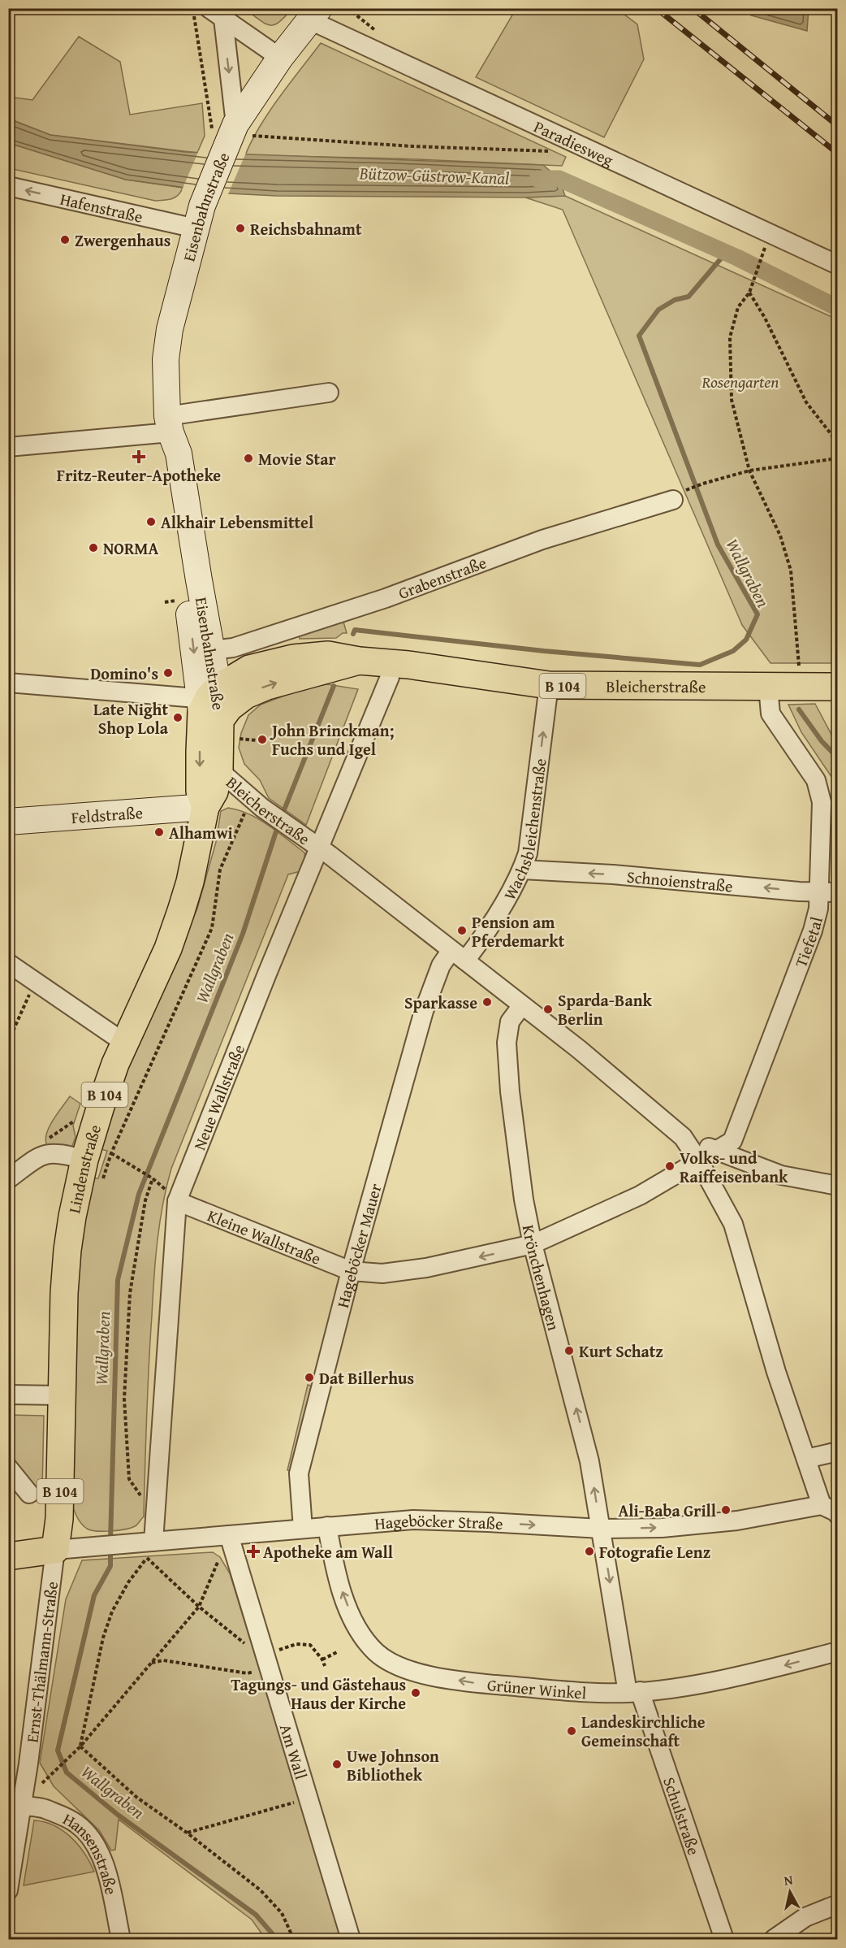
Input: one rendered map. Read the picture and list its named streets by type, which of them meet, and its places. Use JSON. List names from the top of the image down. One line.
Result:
{"streets":{"main road":["Eisenbahnstraße","B 104","Bleicherstraße","Lindenstraße"],"street":["Paradiesweg","Hafenstraße","Grabenstraße","Feldstraße","Wachsbleichenstraße","Schnoienstraße","Tiefetal","Neue Wallstraße","Kleine Wallstraße","Hageböcker Mauer","Krönchenhagen","Hageböcker Straße","Ernst-Thälmann-Straße","Grüner Winkel","Am Wall","Schulstraße","Hansenstraße"]},"crossings":[["Paradiesweg","Eisenbahnstraße"],["Hafenstraße","Eisenbahnstraße"],["Eisenbahnstraße","Grabenstraße"],["Eisenbahnstraße","Bleicherstraße"],["Eisenbahnstraße","Feldstraße"],["Eisenbahnstraße","Lindenstraße"],["Bleicherstraße","Wachsbleichenstraße"],["Bleicherstraße","Tiefetal"],["Bleicherstraße","Neue Wallstraße"],["Bleicherstraße","Krönchenhagen"],["Feldstraße","Lindenstraße"],["Wachsbleichenstraße","Schnoienstraße"],["Wachsbleichenstraße","Hageböcker Mauer"],["Schnoienstraße","Tiefetal"],["Tiefetal","Kleine Wallstraße"],["Neue Wallstraße","Kleine Wallstraße"],["Neue Wallstraße","Hageböcker Straße"],["Lindenstraße","Hageböcker Straße"],["Lindenstraße","Ernst-Thälmann-Straße"],["Kleine Wallstraße","Hageböcker Mauer"],["Kleine Wallstraße","Krönchenhagen"],["Hageböcker Mauer","Hageböcker Straße"],["Krönchenhagen","Hageböcker Straße"],["Krönchenhagen","Grüner Winkel"],["Krönchenhagen","Schulstraße"],["Hageböcker Straße","Ernst-Thälmann-Straße"],["Hageböcker Straße","Grüner Winkel"],["Hageböcker Straße","Am Wall"],["Ernst-Thälmann-Straße","Hansenstraße"],["Grüner Winkel","Schulstraße"]],"one_way":["Hafenstraße","Wachsbleichenstraße","Schnoienstraße","Hageböcker Straße","Grüner Winkel"],"water":["Bützow-Güstrow-Kanal","Wallgraben"],"parks":["Rosengarten"],"places":{"other":["Reichsbahnamt","Zwergenhaus","Movie Star","Alkhair Lebensmittel","NORMA","Domino's","Late Night Shop Lola","John Brinckman; Fuchs und Igel","Alhamwi","Pension am Pferdemarkt","Sparkasse","Sparda-Bank Berlin","Volks- und Raiffeisenbank","Kurt Schatz","Dat Billerhus","Ali-Baba Grill","Fotografie Lenz","Tagungs- und Gästehaus Haus der Kirche","Landeskirchliche Gemeinschaft","Uwe Johnson Bibliothek"],"health":["Fritz-Reuter-Apotheke","Apotheke am Wall"]},"north":"top"}
